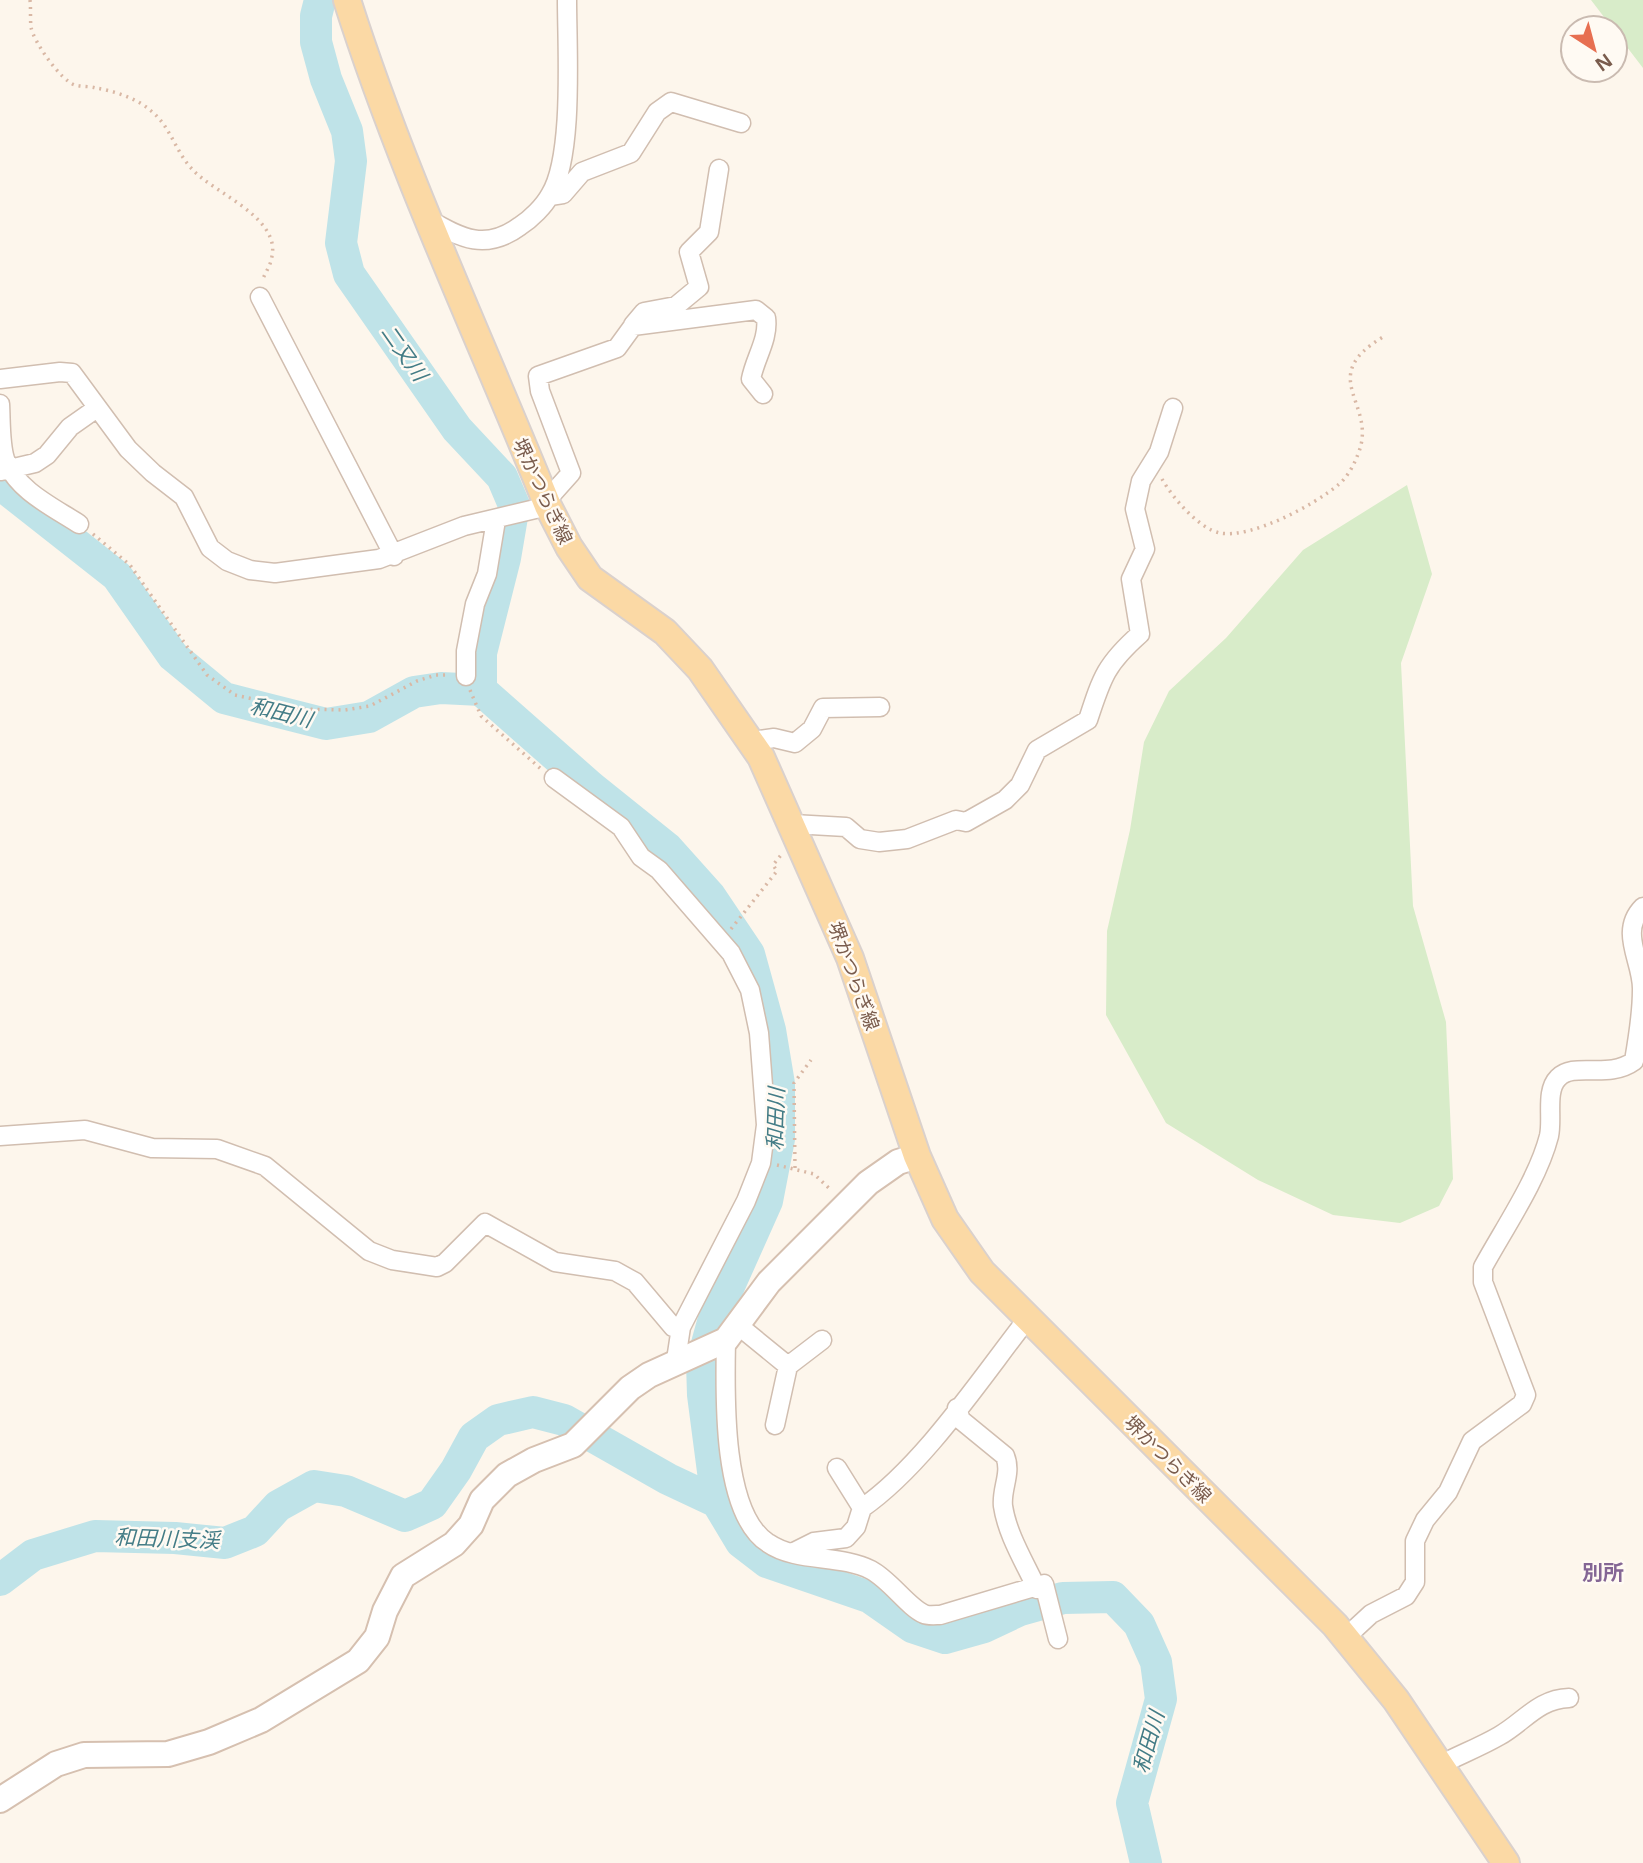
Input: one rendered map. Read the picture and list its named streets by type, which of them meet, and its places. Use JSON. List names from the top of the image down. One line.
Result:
{"streets":{"main road":["堺かつらぎ線"]},"districts":["別所"],"water":["二又川","和田川","和田川支渓"],"north":"bottom right"}
